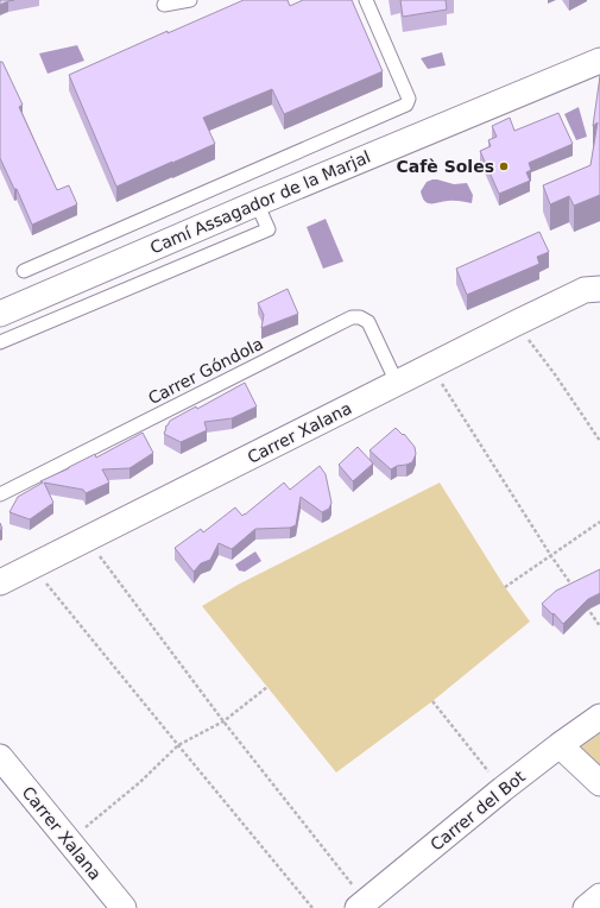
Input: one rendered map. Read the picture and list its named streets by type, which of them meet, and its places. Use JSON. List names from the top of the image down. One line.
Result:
{"streets":{"street":["Camí Assagador de la Marjal","Carrer Xalana","Carrer del Bot"],"lane":["Carrer Góndola"]},"crossings":[["Carrer Góndola","Carrer Xalana"]],"places":["Cafè Soles"]}
